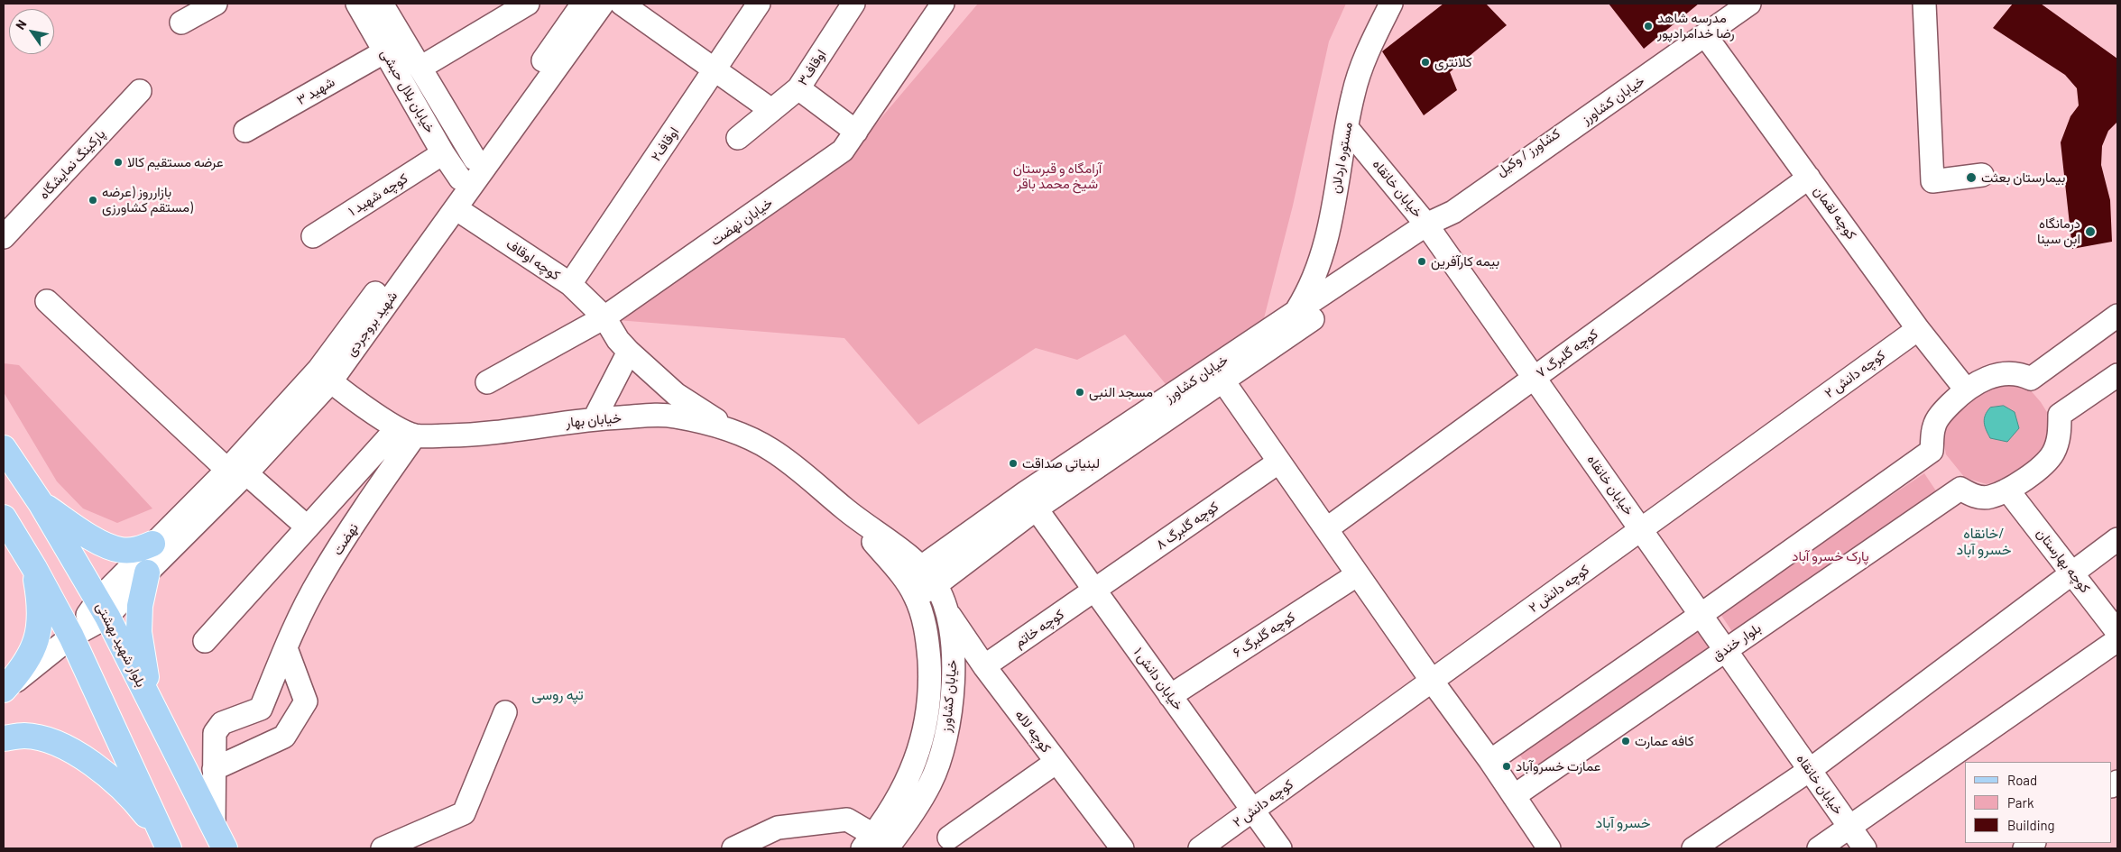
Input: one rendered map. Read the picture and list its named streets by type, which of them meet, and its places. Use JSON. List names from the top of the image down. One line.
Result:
{"streets":{"main road":["بلوار شهید بهشتی"],"street":["اوقاف۳","شهید ۳","خیابان بلال حبشی","خیابان کشاورز","اوقاف۲","کشاورز / وکیل","مستوره اردلان","پارکینگ نمایشگاه","خیابان خانقاه","کوچه شهید ۱","کوچه لقمان","خیابان نهضت","کوچه اوقاف","شهید بروجردی","کوچه گلبرگ ۷","کوچه دانش ۲","خیابان بهار","کوچه گلبرگ ۸","نهضت","کوچه بهارستان","کوچه خاتم","کوچه گلبرگ ۶","بلوار خندق","خیابان دانش ۱","کوچه لاله"]},"crossings":[["شهید ۳","خیابان بلال حبشی"],["خیابان بلال حبشی","کوچه شهید ۱"],["خیابان بلال حبشی","شهید بروجردی"],["خیابان کشاورز","کشاورز / وکیل"],["خیابان کشاورز","مستوره اردلان"],["خیابان کشاورز","خیابان خانقاه"],["خیابان کشاورز","کوچه لقمان"],["خیابان کشاورز","خیابان بهار"],["خیابان کشاورز","خیابان دانش ۱"],["خیابان کشاورز","کوچه لاله"],["اوقاف۲","کوچه اوقاف"],["کشاورز / وکیل","مستوره اردلان"],["کشاورز / وکیل","خیابان خانقاه"],["مستوره اردلان","خیابان خانقاه"],["خیابان خانقاه","کوچه گلبرگ ۷"],["خیابان خانقاه","کوچه دانش ۲"],["خیابان خانقاه","بلوار خندق"],["کوچه لقمان","کوچه گلبرگ ۷"],["کوچه لقمان","کوچه دانش ۲"],["خیابان نهضت","کوچه اوقاف"],["کوچه اوقاف","شهید بروجردی"],["کوچه اوقاف","خیابان بهار"],["شهید بروجردی","بلوار شهید بهشتی"],["کوچه دانش ۲","خیابان دانش ۱"],["خیابان بهار","نهضت"],["کوچه گلبرگ ۸","کوچه خاتم"],["کوچه گلبرگ ۸","خیابان دانش ۱"],["نهضت","بلوار شهید بهشتی"],["کوچه بهارستان","بلوار خندق"],["کوچه خاتم","خیابان دانش ۱"],["کوچه خاتم","کوچه لاله"],["کوچه گلبرگ ۶","خیابان دانش ۱"]],"districts":["خانقاه/ خسرو آباد","تپه روسی","خسرو آباد"],"parks":["آرامگاه و قبرستان شیخ محمد باقر","پارک خسرو آباد"],"places":["مدرسه شاهد رضا خدامرادپور","کلانتری","عرضه مستقیم کالا","بیمارستان بعثت","بازارروز (عرضه مستقم کشاورزی)","درمانگاه ابن سینا","بیمه کارآفرین","مسجد النبی","لبنیاتی ‌صداقت","کافه عمارت","عمارت خسروآباد"],"legend":["Road","Park","Building"],"north":"top left"}
